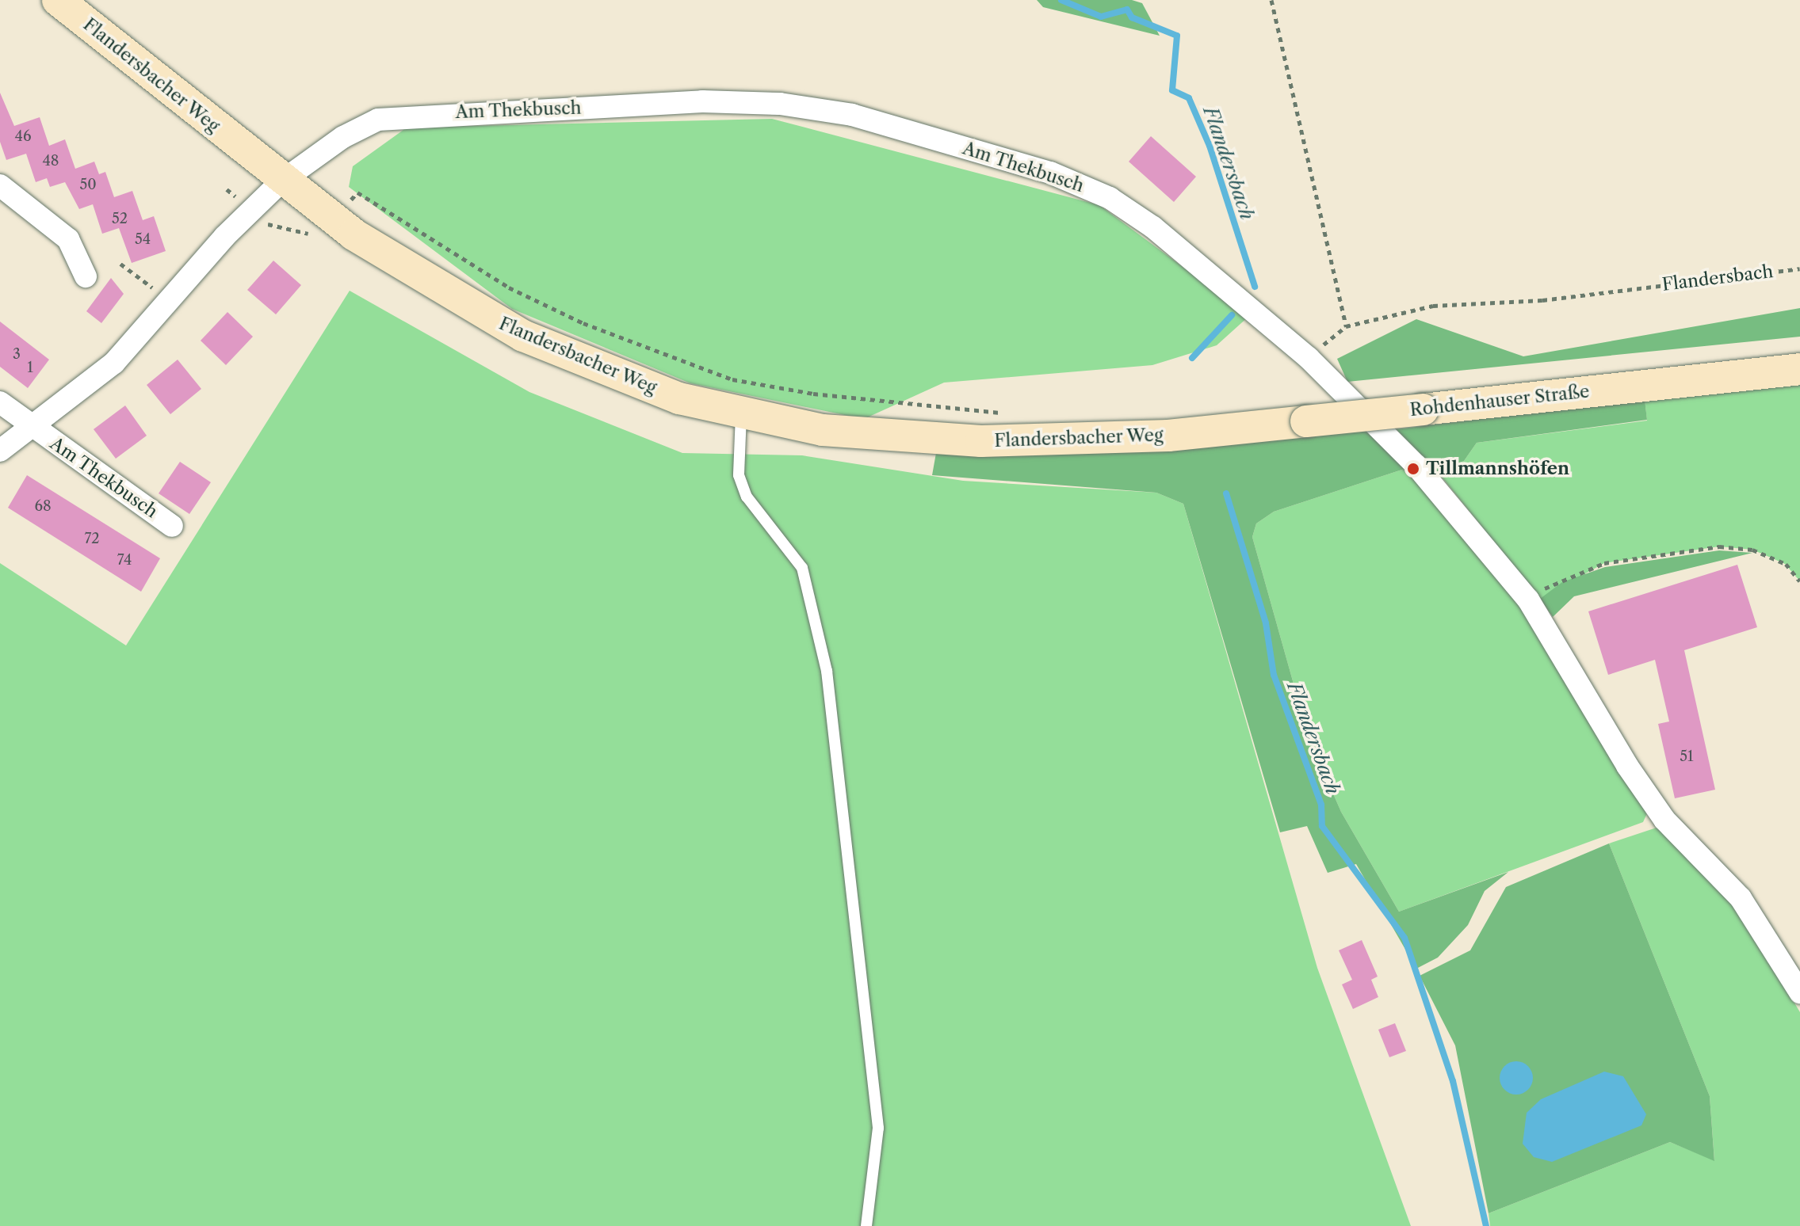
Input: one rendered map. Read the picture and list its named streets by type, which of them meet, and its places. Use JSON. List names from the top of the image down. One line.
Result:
{"streets":{"main road":["Flandersbacher Weg","Rohdenhauser Straße"],"street":["Am Thekbusch"],"path":["Flandersbach"]},"crossings":[["Flandersbacher Weg","Am Thekbusch"],["Flandersbacher Weg","Rohdenhauser Straße"],["Am Thekbusch","Flandersbach"]],"water":["Flandersbach"],"places":["Tillmannshöfen"],"house_numbers":["46","48","50","52","54","3","1","68","72","74","51"]}
